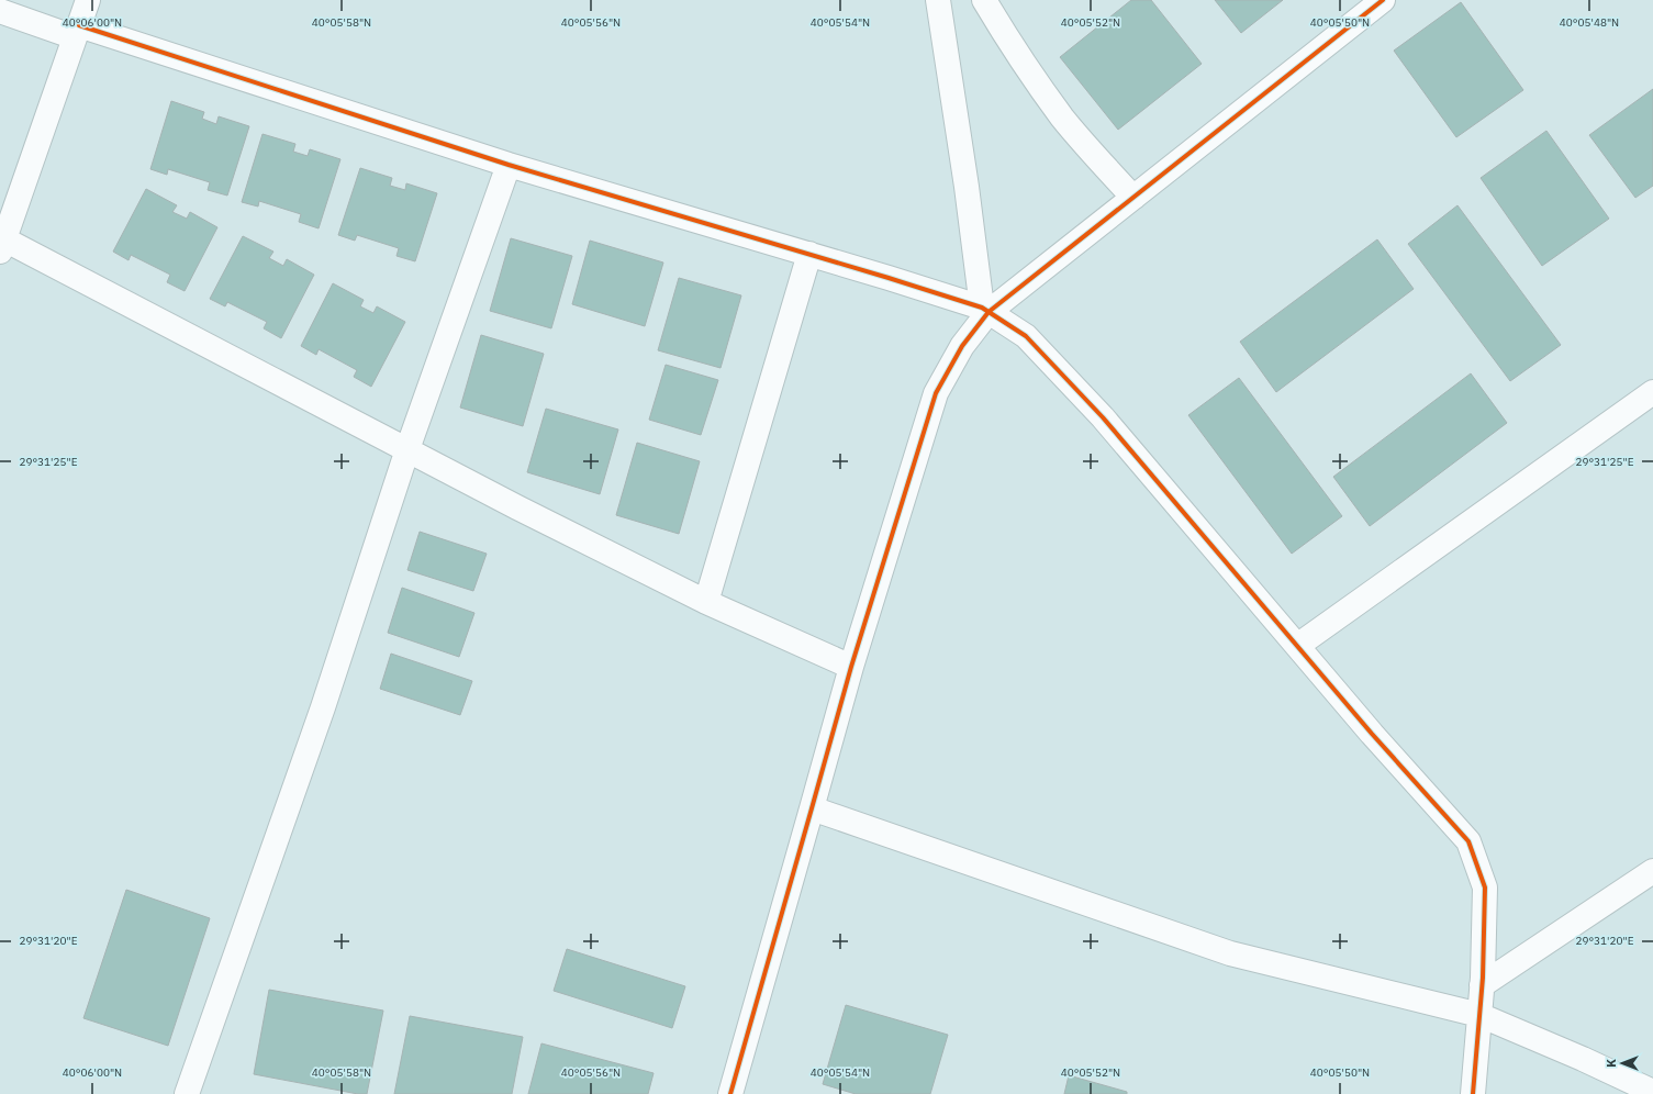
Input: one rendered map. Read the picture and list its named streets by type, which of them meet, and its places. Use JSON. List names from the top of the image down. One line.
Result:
{"north":"left","coordinates":["40°06'00\"N","40°05'58\"N","40°05'56\"N","40°05'54\"N","40°05'52\"N","40°05'50\"N","40°05'48\"N","29°31'25\"E","29°31'20\"E"]}
